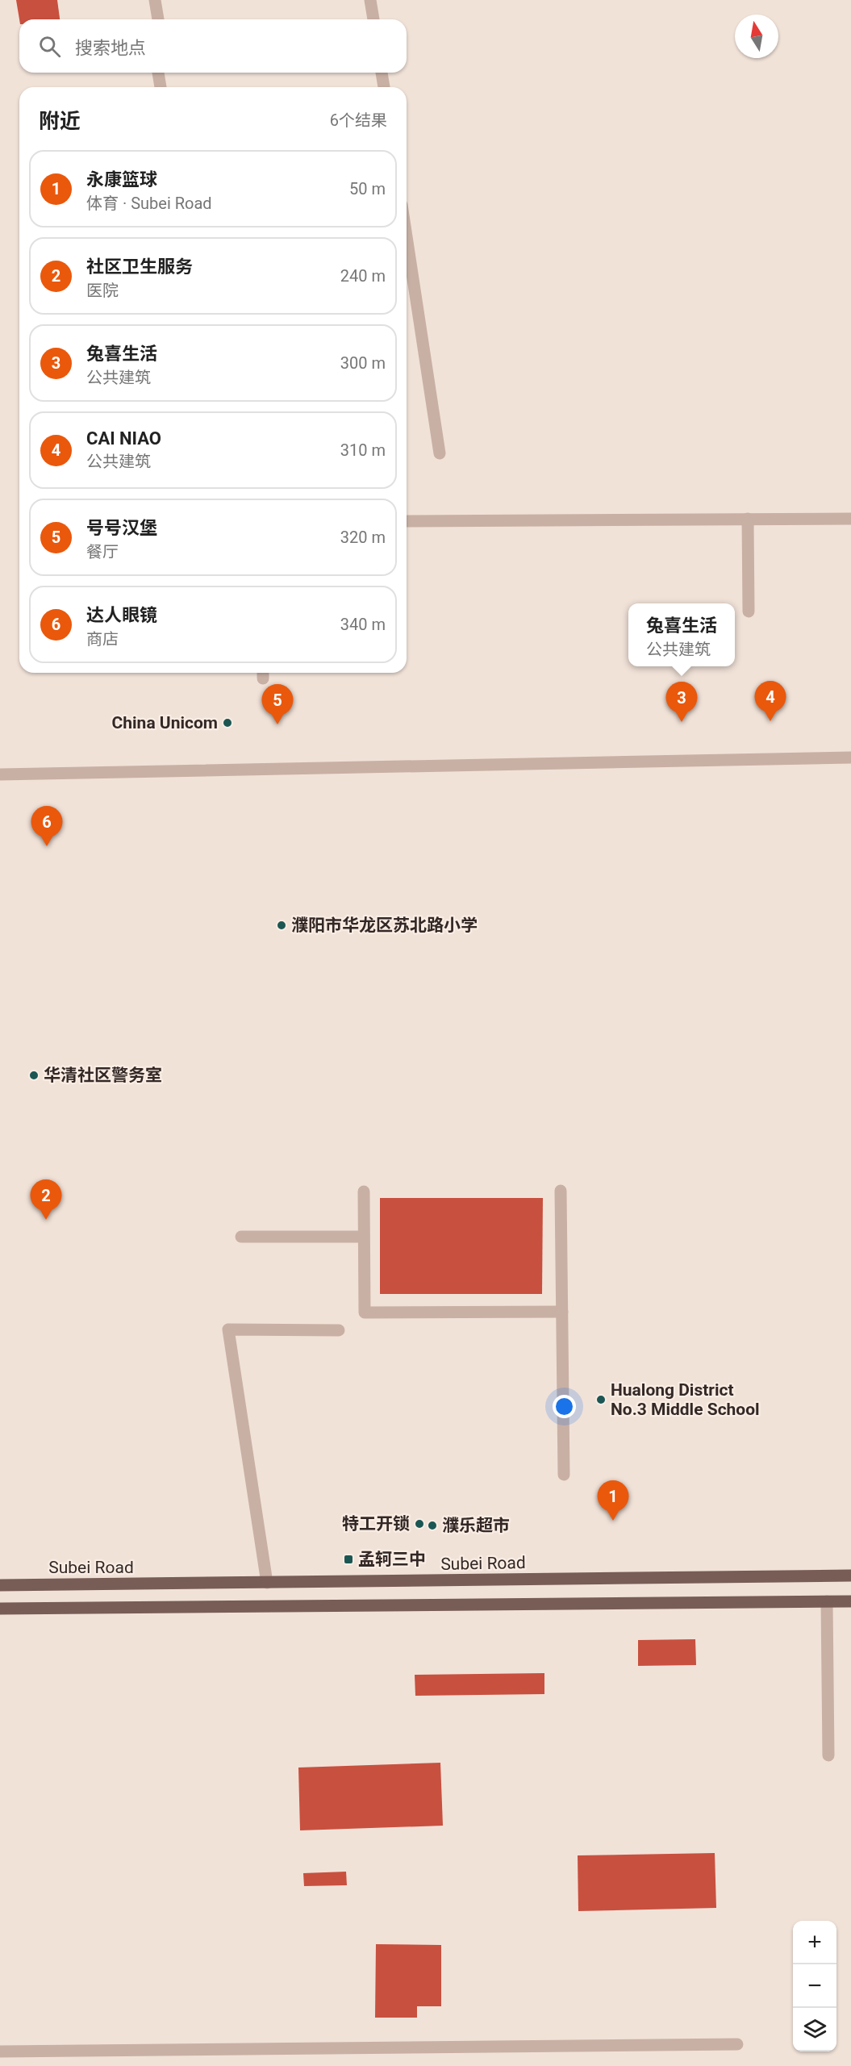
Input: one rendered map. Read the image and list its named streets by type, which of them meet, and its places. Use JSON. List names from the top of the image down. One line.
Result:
{"streets":{"main road":["Subei Road"]},"places":{"other":["China Unicom","濮阳市华龙区苏北路小学","华清社区警务室","Hualong District No.3 Middle School","特工开锁","濮乐超市"],"transit":["孟轲三中"]},"north":"top","page":{"search":"搜索地点","heading":["附近","6个结果"],"list":[{"mark":"1","name":"永康篮球","note":"体育 · Subei Road","value":"50 m"},{"mark":"2","name":"社区卫生服务","note":"医院","value":"240 m"},{"mark":"3","name":"兔喜生活","note":"公共建筑","value":"300 m"},{"mark":"4","name":"CAI NIAO","note":"公共建筑","value":"310 m"},{"mark":"5","name":"号号汉堡","note":"餐厅","value":"320 m"},{"mark":"6","name":"达人眼镜","note":"商店","value":"340 m"}],"popup":["兔喜生活","公共建筑"],"pins":["4","3","5","6","2","1"],"map_buttons":["+","−"]}}
